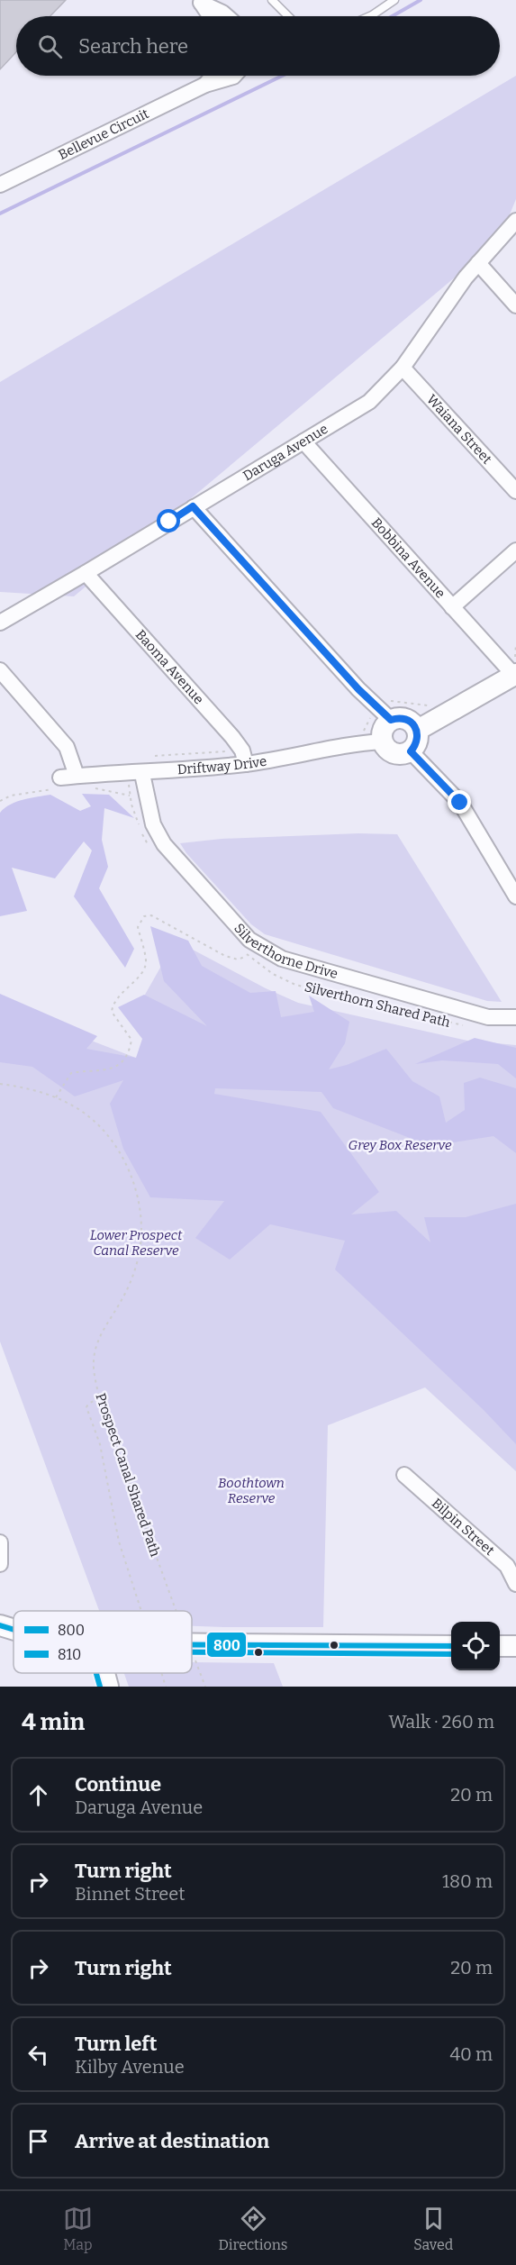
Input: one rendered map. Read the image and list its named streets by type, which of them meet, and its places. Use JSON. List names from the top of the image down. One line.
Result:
{"streets":{"street":["Bellevue Circuit","Waiana Street","Daruga Avenue","Bobbina Avenue","Baoma Avenue","Driftway Drive","Silverthorne Drive","Bilpin Street"],"path":["Silverthorn Shared Path","Prospect Canal Shared Path"]},"crossings":[["Waiana Street","Daruga Avenue"],["Daruga Avenue","Bobbina Avenue"],["Daruga Avenue","Baoma Avenue"],["Baoma Avenue","Driftway Drive"],["Driftway Drive","Silverthorne Drive"],["Silverthorn Shared Path","Prospect Canal Shared Path"]],"parks":["Grey Box Reserve","Lower Prospect Canal Reserve","Boothtown Reserve"],"lines":["transit line 800","transit line 810"],"legend":["800","810"],"page":{"search":"Search here","heading":["4 min","Walk · 260 m"],"list":[["Continue","Daruga Avenue","20 m"],["Turn right","Binnet Street","180 m"],["Turn right","20 m"],["Turn left","Kilby Avenue","40 m"],"Arrive at destination"],"nav":["Map","Directions","Saved"]}}
